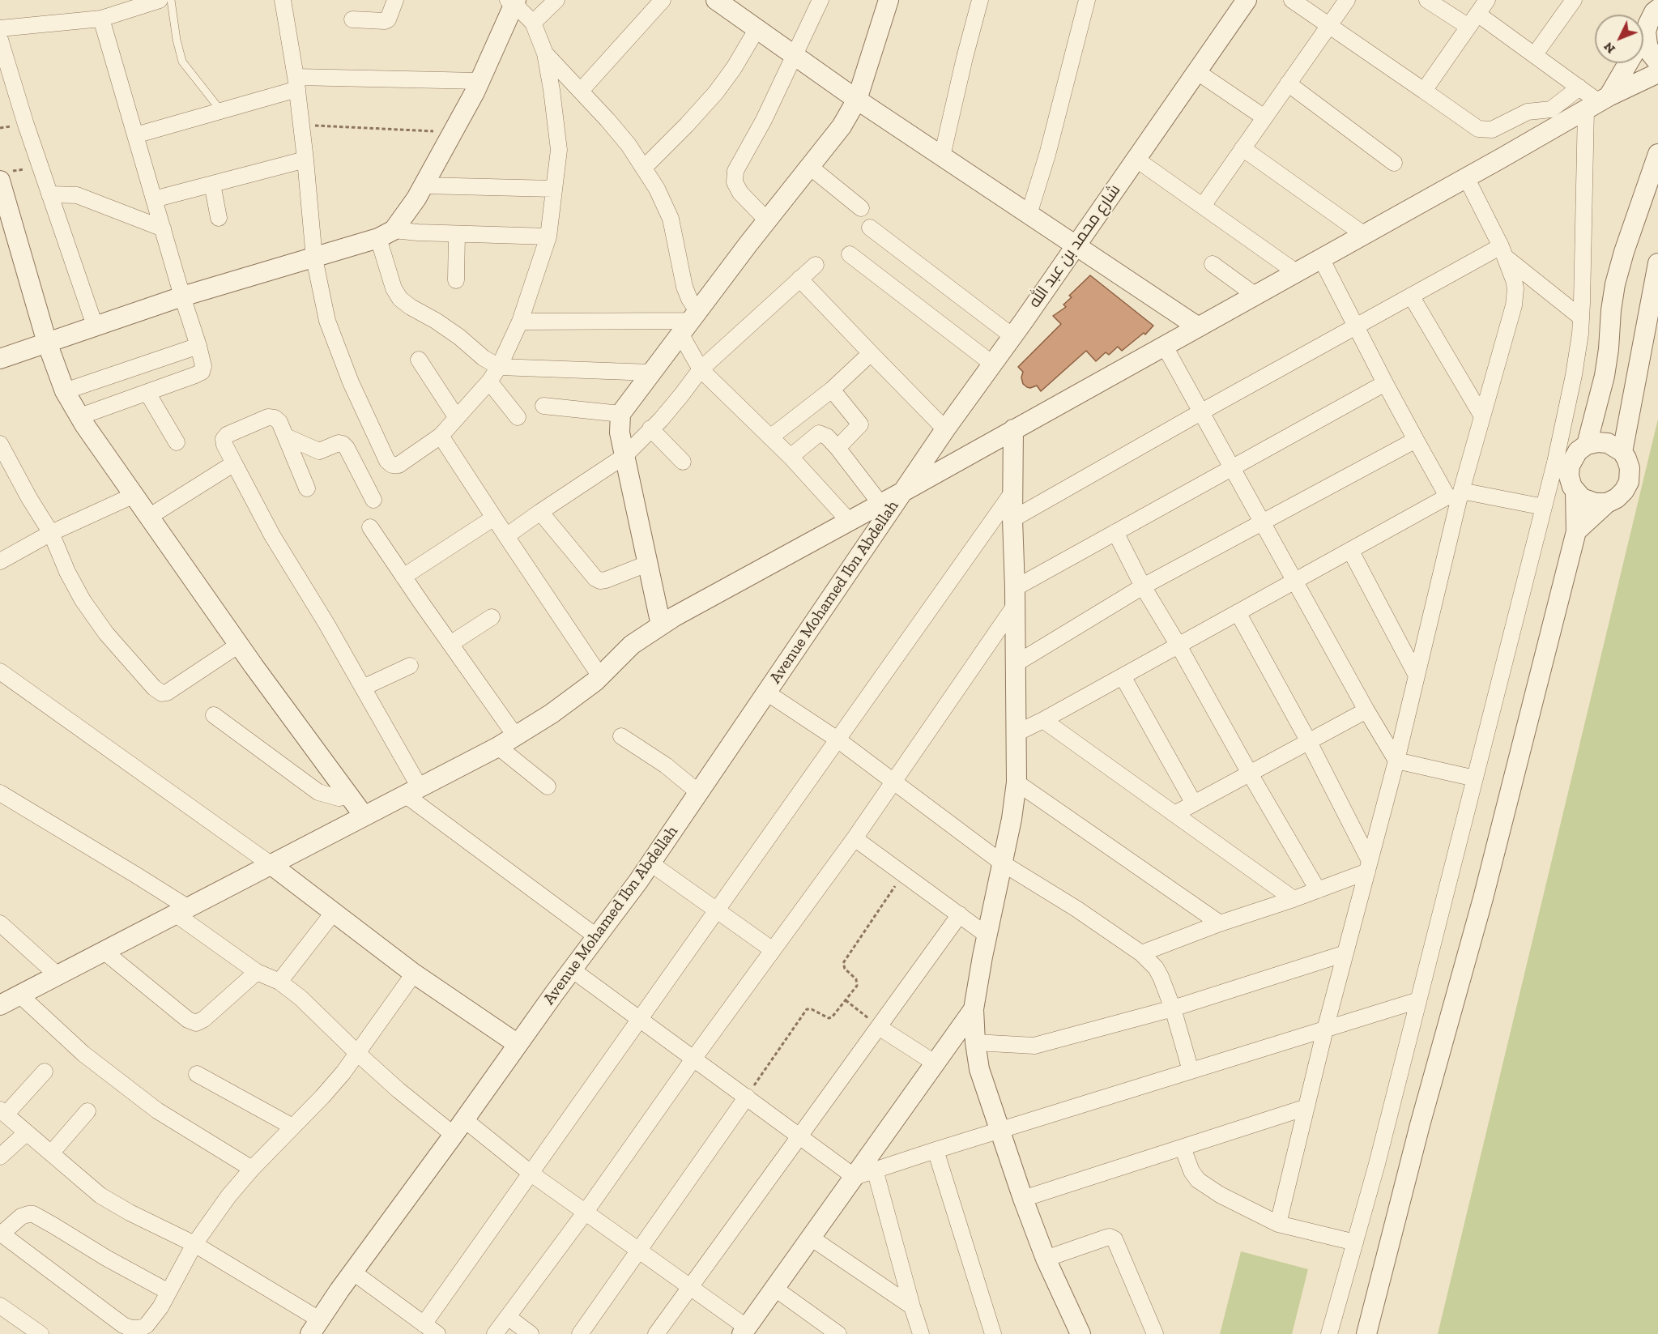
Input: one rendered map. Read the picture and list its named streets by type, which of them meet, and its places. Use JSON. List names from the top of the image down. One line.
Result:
{"streets":{"street":["شارع محمد بن عبد الله","Avenue Mohamed Ibn Abdellah"]},"crossings":[["شارع محمد بن عبد الله","Avenue Mohamed Ibn Abdellah"]],"north":"bottom left"}
